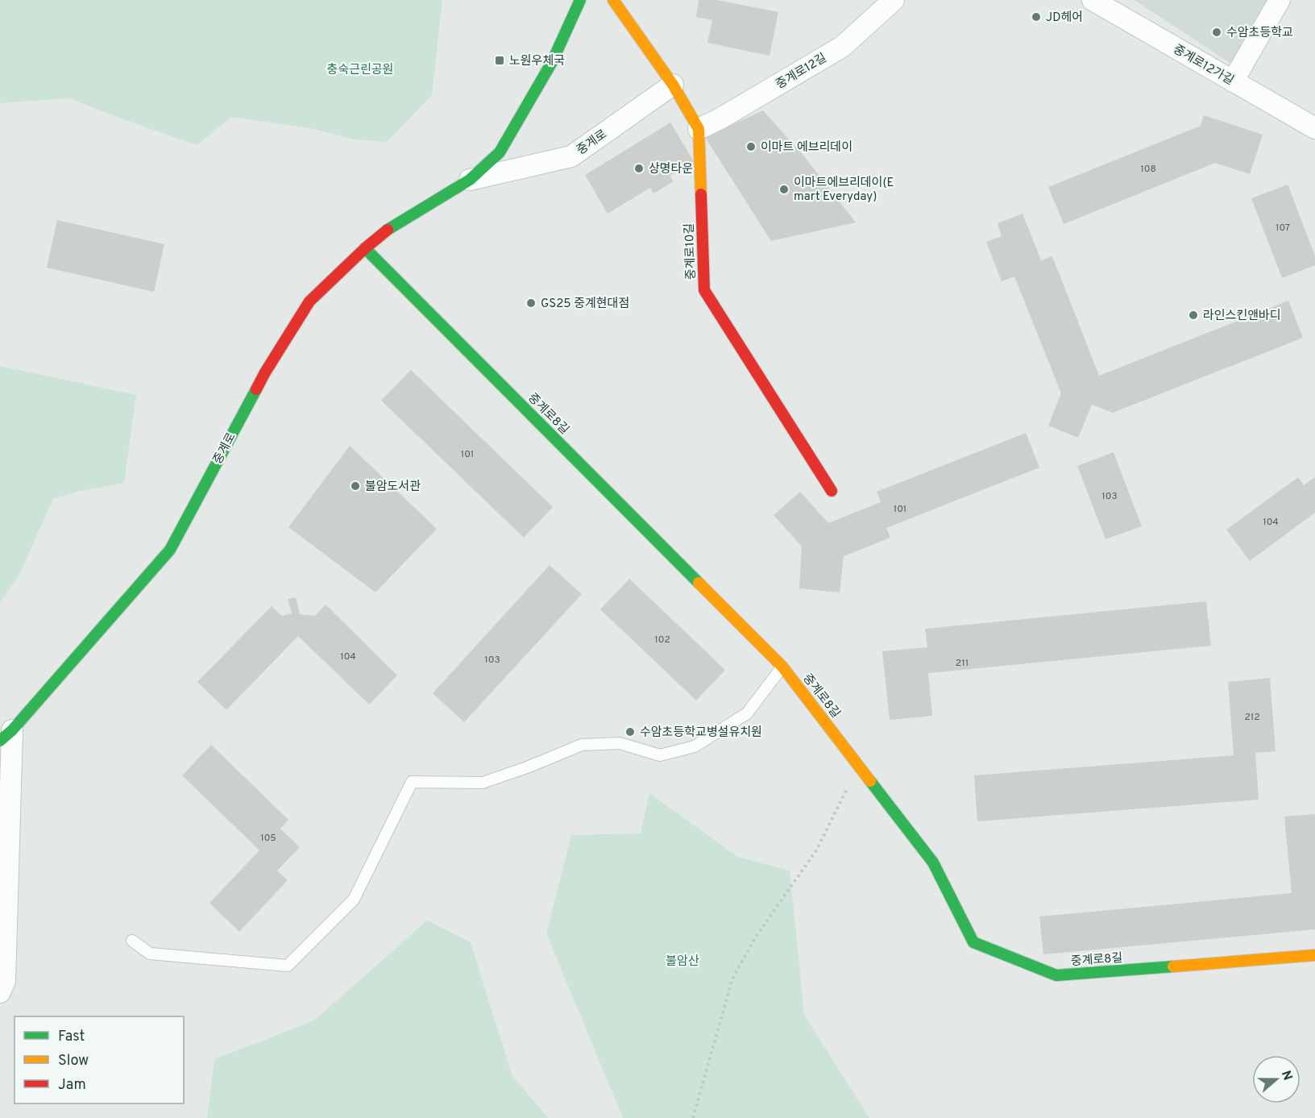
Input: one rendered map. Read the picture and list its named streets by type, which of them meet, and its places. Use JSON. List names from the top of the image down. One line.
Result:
{"streets":{"street":["중계로12가길","중계로12길","중계로","중계로10길","중계로8길"]},"crossings":[["중계로12길","중계로10길"],["중계로","중계로10길"],["중계로","중계로8길"]],"parks":["충숙근린공원","불암산"],"places":{"other":["JD헤어","수암초등학교","이마트 에브리데이","상명타운","이마트에브리데이(E mart Everyday)","GS25 중계현대점","라인스킨앤바디","불암도서관","수암초등학교병설유치원"],"transit":["노원우체국"]},"house_numbers":["108","107","101","103","101","104","102","104","103","211","212","105"],"legend":["Fast","Slow","Jam"],"north":"right"}
